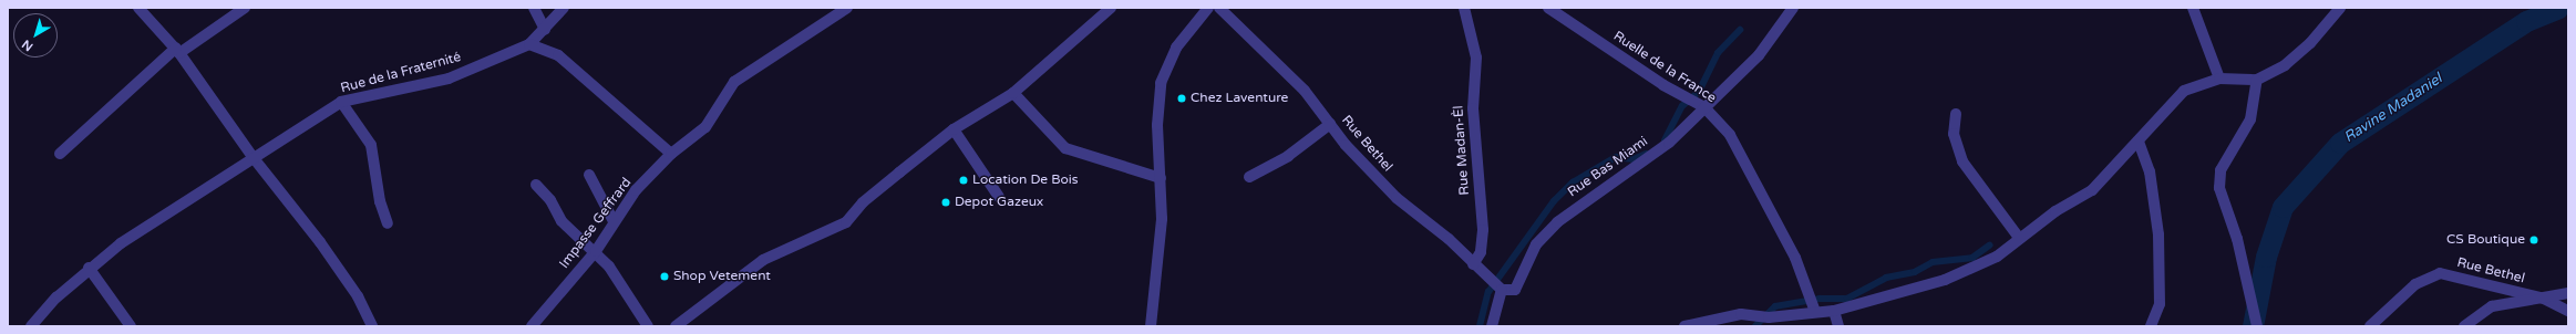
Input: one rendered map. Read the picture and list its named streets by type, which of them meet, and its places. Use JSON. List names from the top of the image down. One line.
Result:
{"streets":{"street":["Ruelle de la France","Rue de la Fraternité","Rue Bethel","Rue Madan-Èl","Rue Bas Miami","Impasse Geffrard"]},"crossings":[["Ruelle de la France","Rue Bas Miami"],["Rue Bethel","Rue Madan-Èl"],["Rue Bethel","Rue Bas Miami"]],"water":["Ravine Madaniel"],"places":["Chez Laventure","Location De Bois","Depot Gazeux","CS Boutique","Shop Vetement"],"north":"bottom left"}
